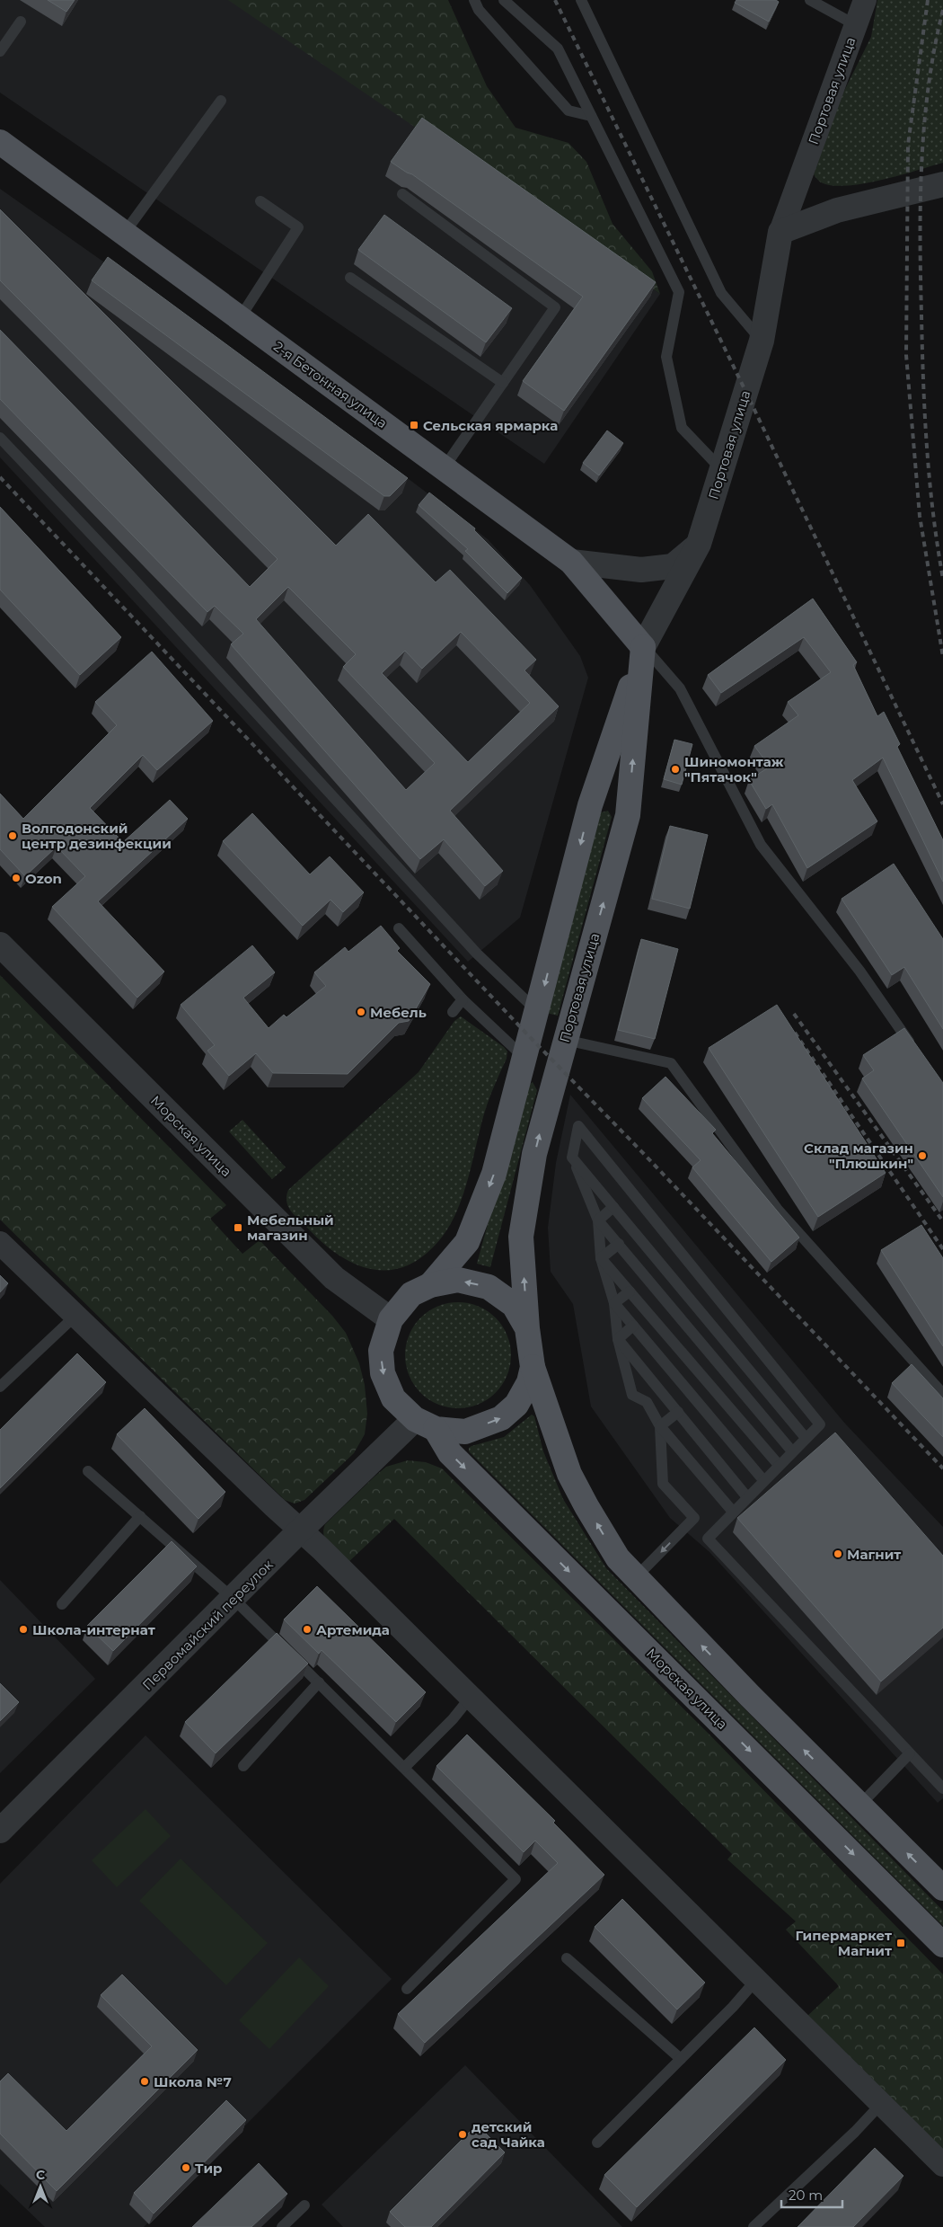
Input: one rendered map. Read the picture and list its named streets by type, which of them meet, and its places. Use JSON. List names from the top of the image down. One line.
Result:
{"streets":{"main road":["Портовая улица","2-я Бетонная улица","Морская улица"],"street":["Первомайский переулок"]},"crossings":[["Портовая улица","2-я Бетонная улица"],["Портовая улица","Морская улица"],["Портовая улица","Первомайский переулок"],["Морская улица","Первомайский переулок"]],"places":{"transit":["Сельская ярмарка","Мебельный магазин","Гипермаркет Магнит"],"other":["Шиномонтаж \"Пятачок\"","Волгодонский центр дезинфекции","Ozon","Мебель","Склад магазин \"Плюшкин\"","Магнит","Школа-интернат","Артемида","Школа №7","детский сад Чайка","Тир"]},"scale_bar":"20 m","north":"top"}
